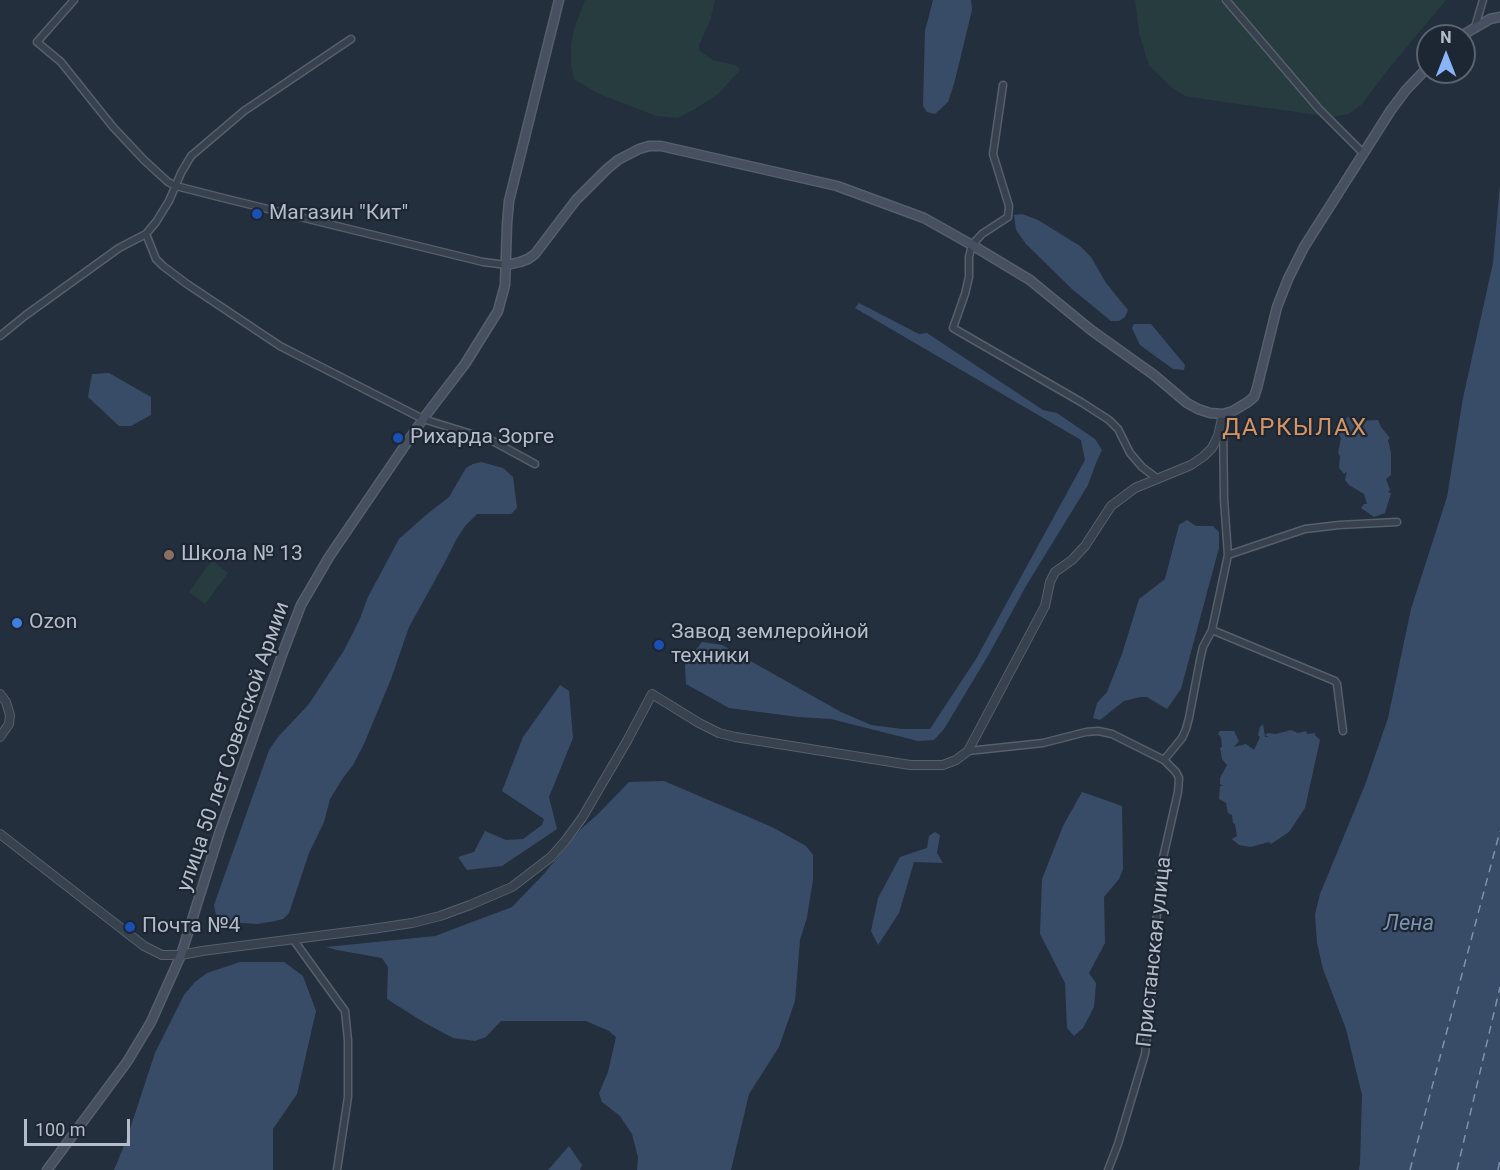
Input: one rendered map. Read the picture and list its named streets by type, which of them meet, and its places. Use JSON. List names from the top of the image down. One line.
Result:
{"streets":{"main road":["улица 50 лет Советской Армии"],"street":["Пристанская улица"]},"districts":["ДАРКЫЛАХ"],"water":["Лена"],"places":["Магазин \"Кит\"","Рихарда Зорге","Школа № 13","Ozon","Завод землеройной техники","Почта №4"],"scale_bar":"100 m","north":"top"}
